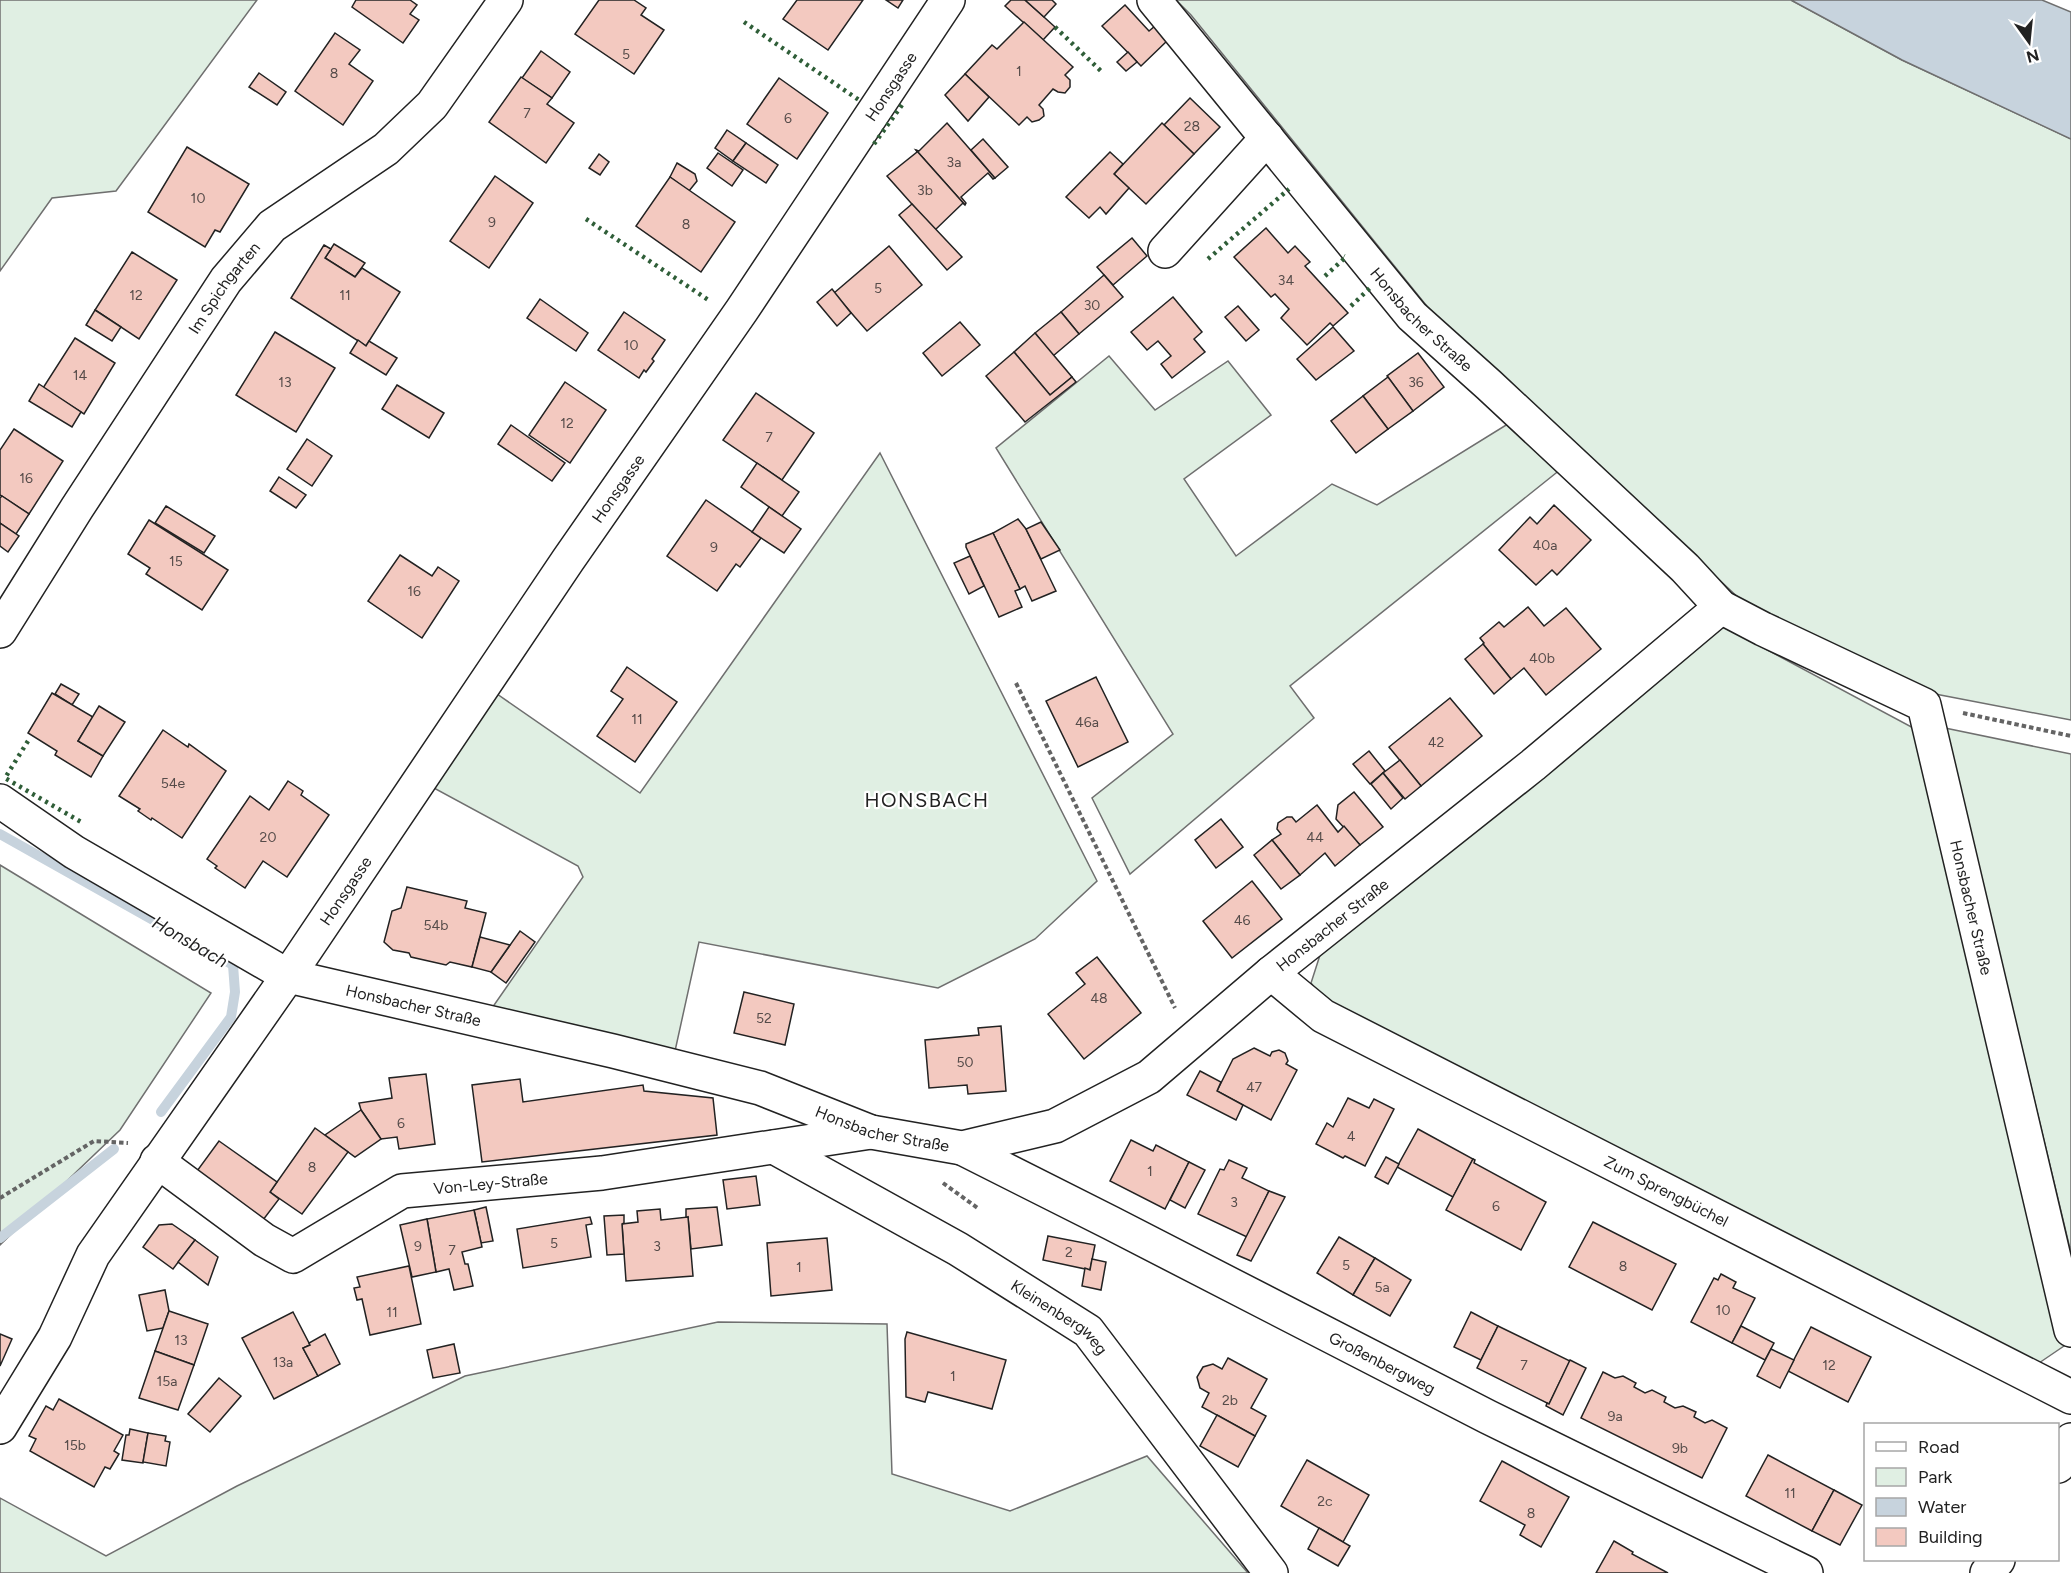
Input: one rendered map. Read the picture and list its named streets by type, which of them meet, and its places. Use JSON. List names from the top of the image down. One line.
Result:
{"streets":{"street":["Honsgasse","Im Spichgarten","Honsbacher Straße","Von-Ley-Straße","Zum Sprengbüchel","Kleinenbergweg","Großenbergweg"]},"crossings":[["Honsgasse","Honsbacher Straße"],["Honsbacher Straße","Von-Ley-Straße"],["Honsbacher Straße","Zum Sprengbüchel"],["Honsbacher Straße","Großenbergweg"],["Von-Ley-Straße","Kleinenbergweg"]],"districts":["HONSBACH"],"water":["Honsbach"],"house_numbers":["5","1","8","7","6","28","3a","3b","10","9","8","34","5","12","11","30","10","14","13","36","12","7","16","40a","9","15","16","40b","11","46a","42","54e","20","44","46","54b","48","52","50","47","6","4","8","1","3","6","5","9","3","7","2","5","8","1","5a","10","11","13","13a","7","12","1","15a","2b","9a","15b","9b","11","2c","8"],"legend":["Road","Park","Water","Building"],"north":"bottom"}
